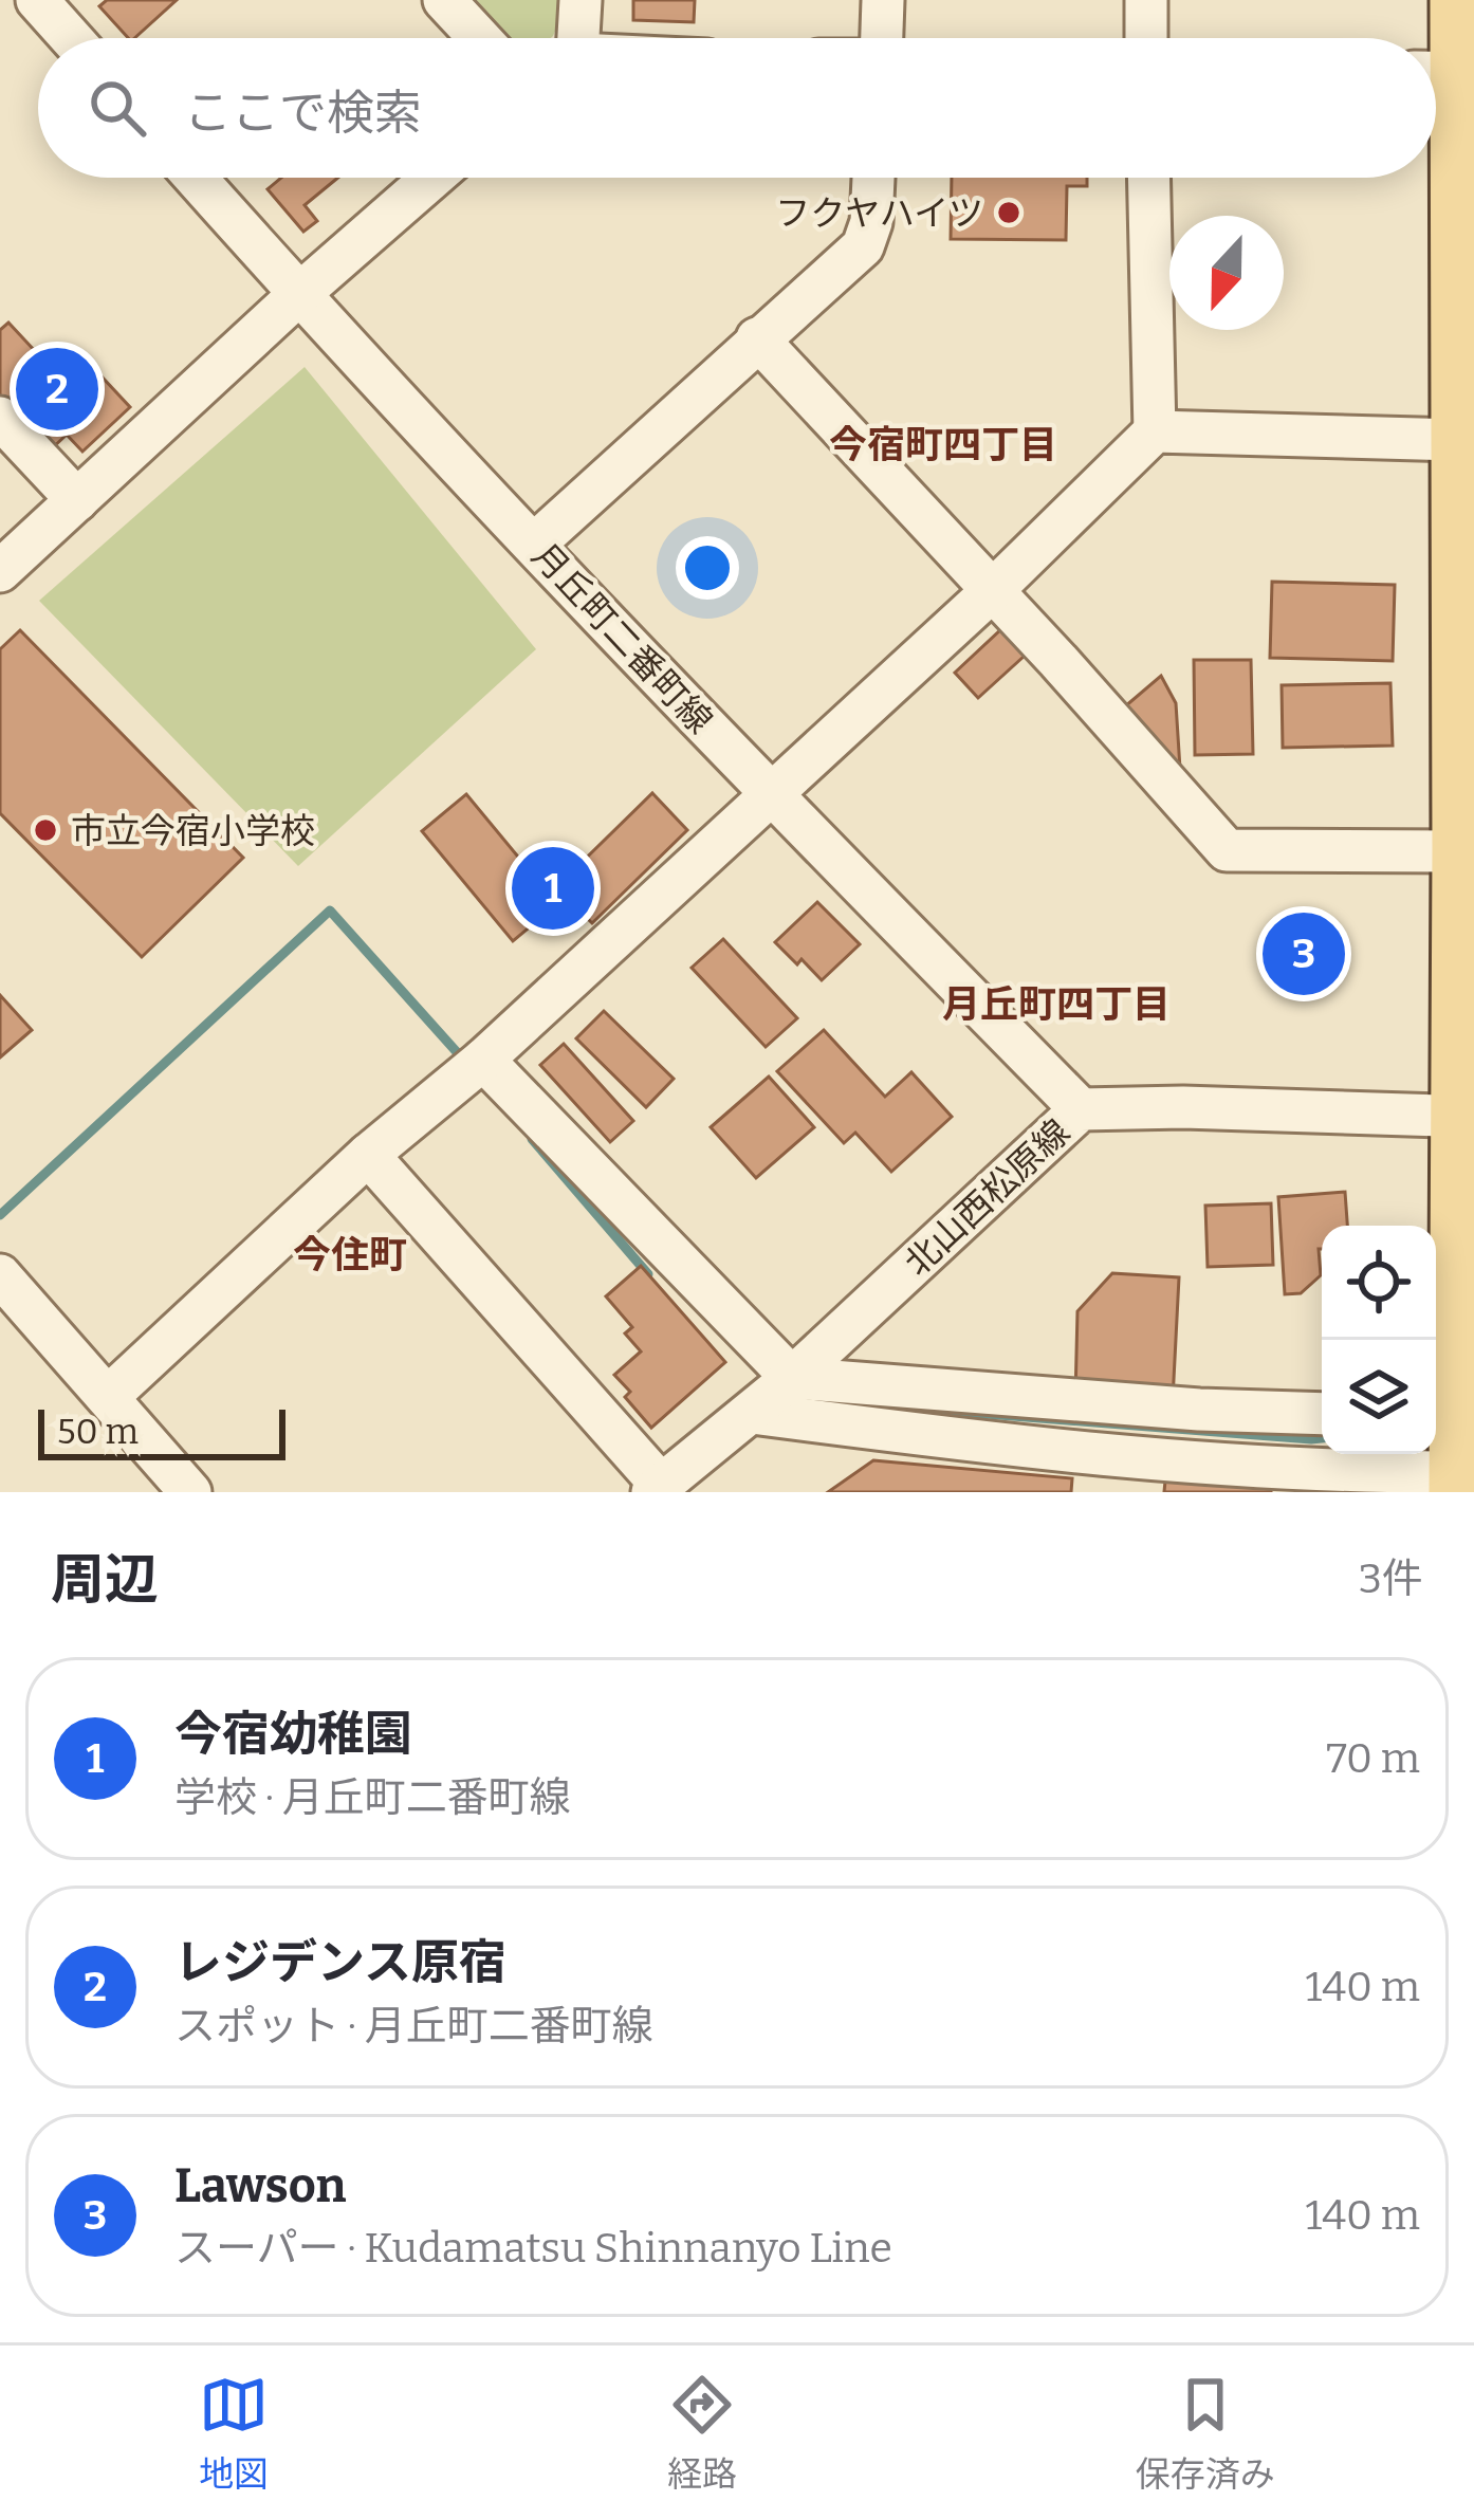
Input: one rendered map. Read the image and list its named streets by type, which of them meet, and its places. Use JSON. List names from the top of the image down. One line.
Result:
{"streets":{"street":["月丘町二番町線","北山西松原線"]},"crossings":[["月丘町二番町線","北山西松原線"]],"districts":["今宿町四丁目","月丘町四丁目","今住町"],"places":["フクヤハイツ","市立今宿小学校"],"scale_bar":"50 m","north":"bottom","page":{"search":"ここで検索","pins":["2","1","3"],"scale":"50 m","heading":["周辺","3件"],"list":[{"mark":"1","name":"今宿幼稚園","note":"学校 · 月丘町二番町線","value":"70 m"},{"mark":"2","name":"レジデンス原宿","note":"スポット · 月丘町二番町線","value":"140 m"},{"mark":"3","name":"Lawson","note":"スーパー · Kudamatsu Shinnanyo Line","value":"140 m"}],"nav":["地図","経路","保存済み"]}}
